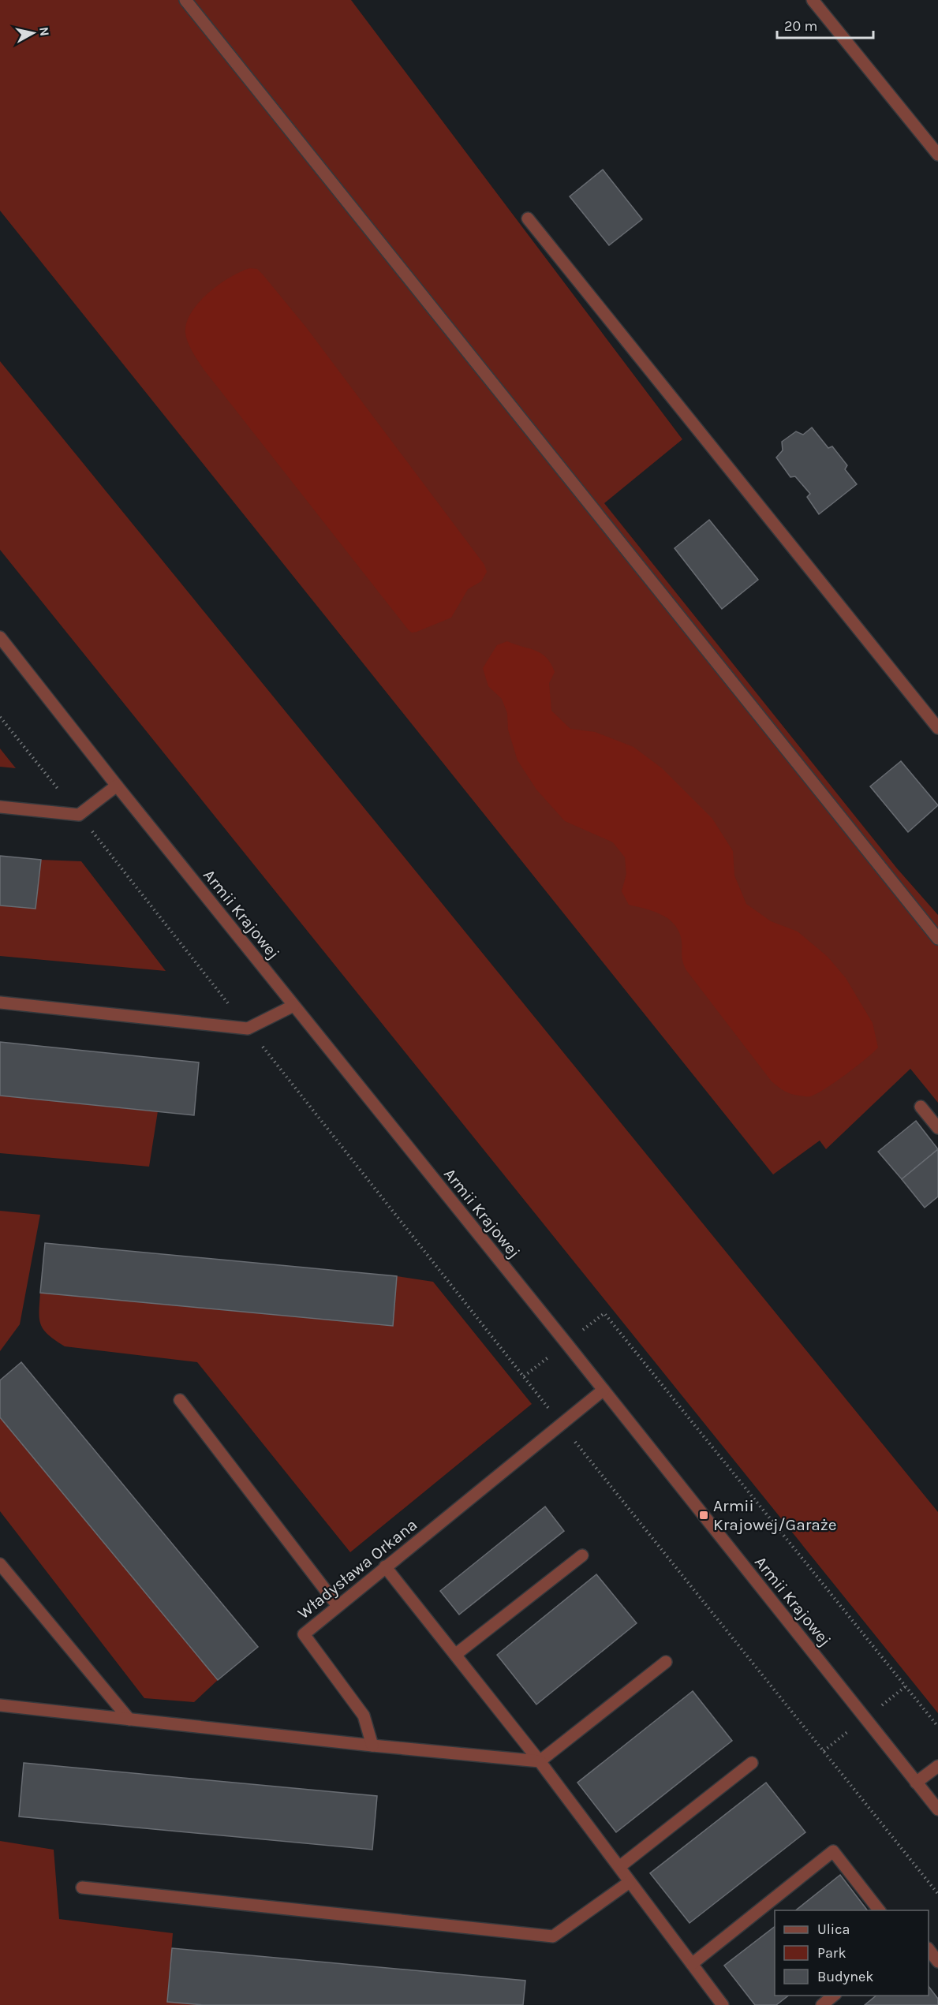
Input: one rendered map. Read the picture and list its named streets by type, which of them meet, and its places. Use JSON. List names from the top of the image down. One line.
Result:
{"streets":{"street":["Armii Krajowej","Władysława Orkana"]},"crossings":[["Armii Krajowej","Władysława Orkana"]],"places":{"transit":["Armii Krajowej/Garaże"]},"legend":["Ulica","Park","Budynek"],"scale_bar":"20 m","north":"right"}
